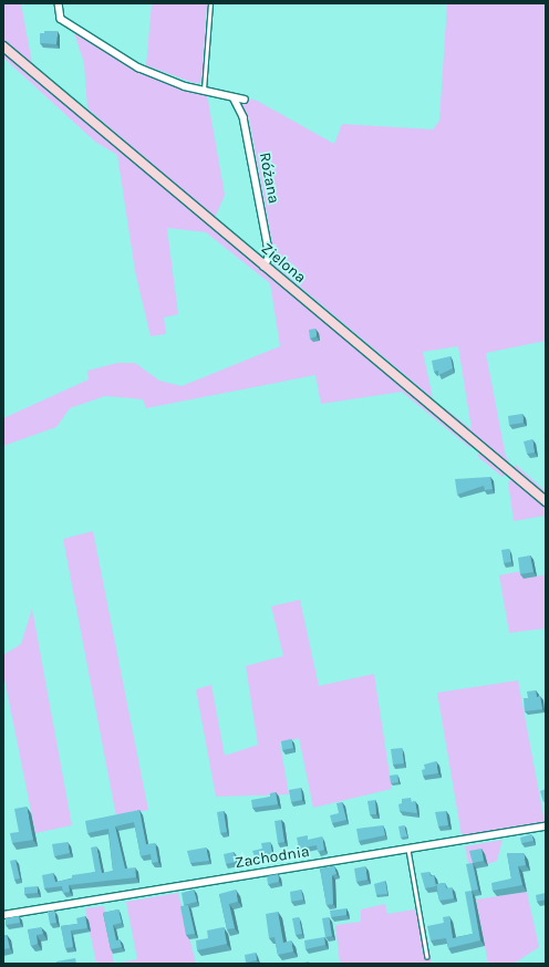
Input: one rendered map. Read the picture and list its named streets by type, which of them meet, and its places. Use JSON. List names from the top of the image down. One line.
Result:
{"streets":{"street":["Różana","Zielona","Zachodnia"]},"crossings":[["Różana","Zielona"]]}
